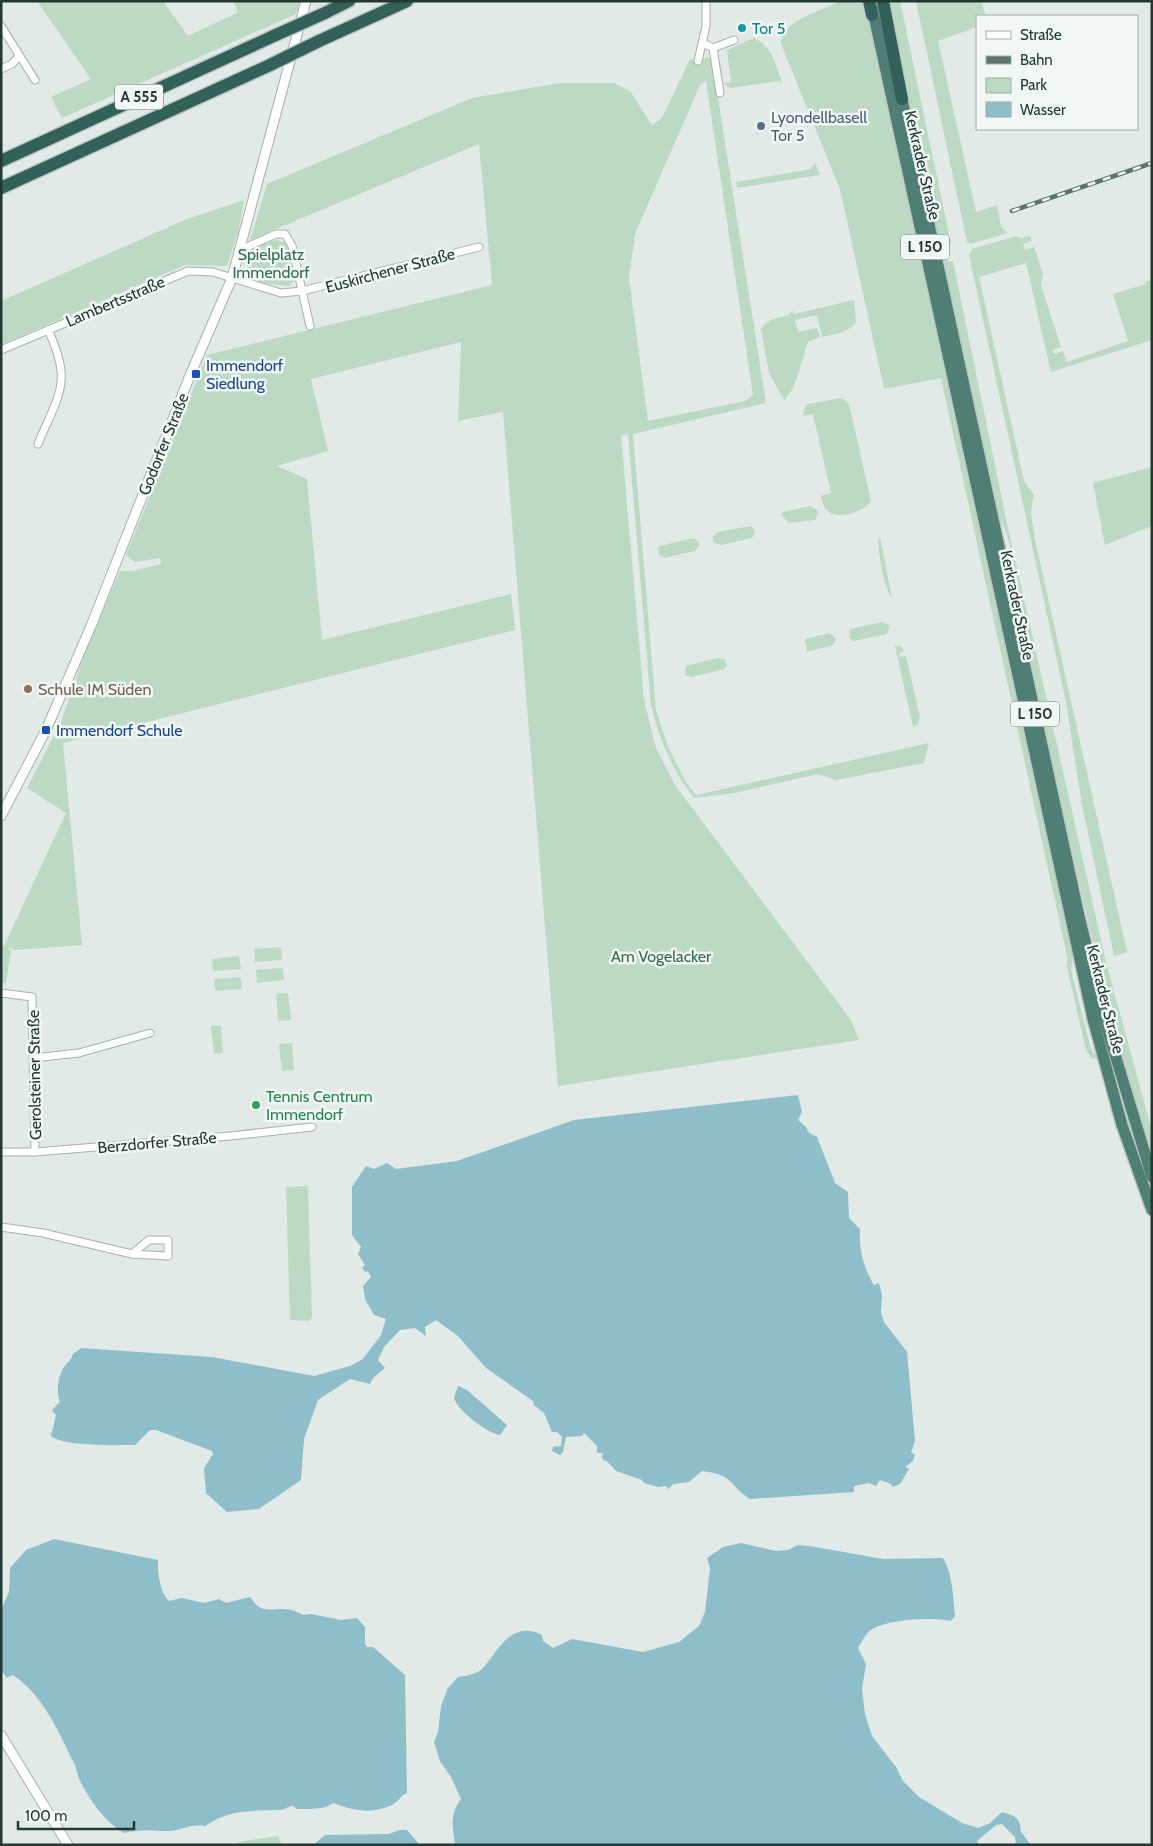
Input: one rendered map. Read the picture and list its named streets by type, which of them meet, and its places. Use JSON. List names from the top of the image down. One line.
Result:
{"streets":{"highway":["A 555","Kerkrader Straße","L 150"],"street":["Euskirchener Straße","Lambertsstraße","Godorfer Straße","Gerolsteiner Straße","Berzdorfer Straße"]},"crossings":[["Euskirchener Straße","Lambertsstraße"],["Euskirchener Straße","Godorfer Straße"],["Lambertsstraße","Godorfer Straße"],["Gerolsteiner Straße","Berzdorfer Straße"]],"parks":["Spielplatz Immendorf","Am Vogelacker"],"places":{"other":["Tor 5","Lyondellbasell Tor 5","Schule IM Süden","Tennis Centrum Immendorf"],"transit":["Immendorf Siedlung","Immendorf Schule"]},"legend":["Straße","Bahn","Park","Wasser"],"scale_bar":"100 m"}
